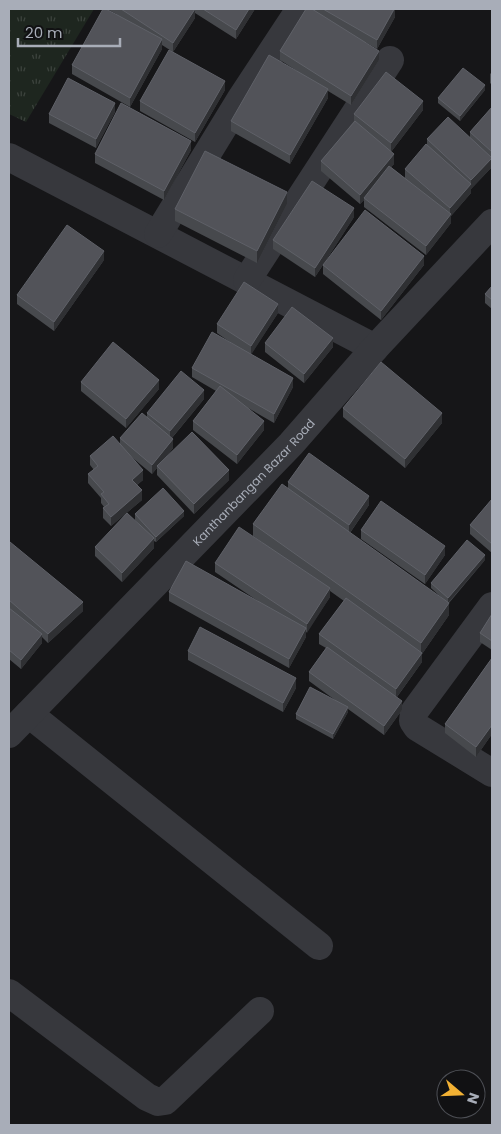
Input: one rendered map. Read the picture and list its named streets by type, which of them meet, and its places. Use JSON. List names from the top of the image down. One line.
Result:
{"streets":{"street":["Kanthanbangan Bazar Road"]},"scale_bar":"20 m","north":"right"}
